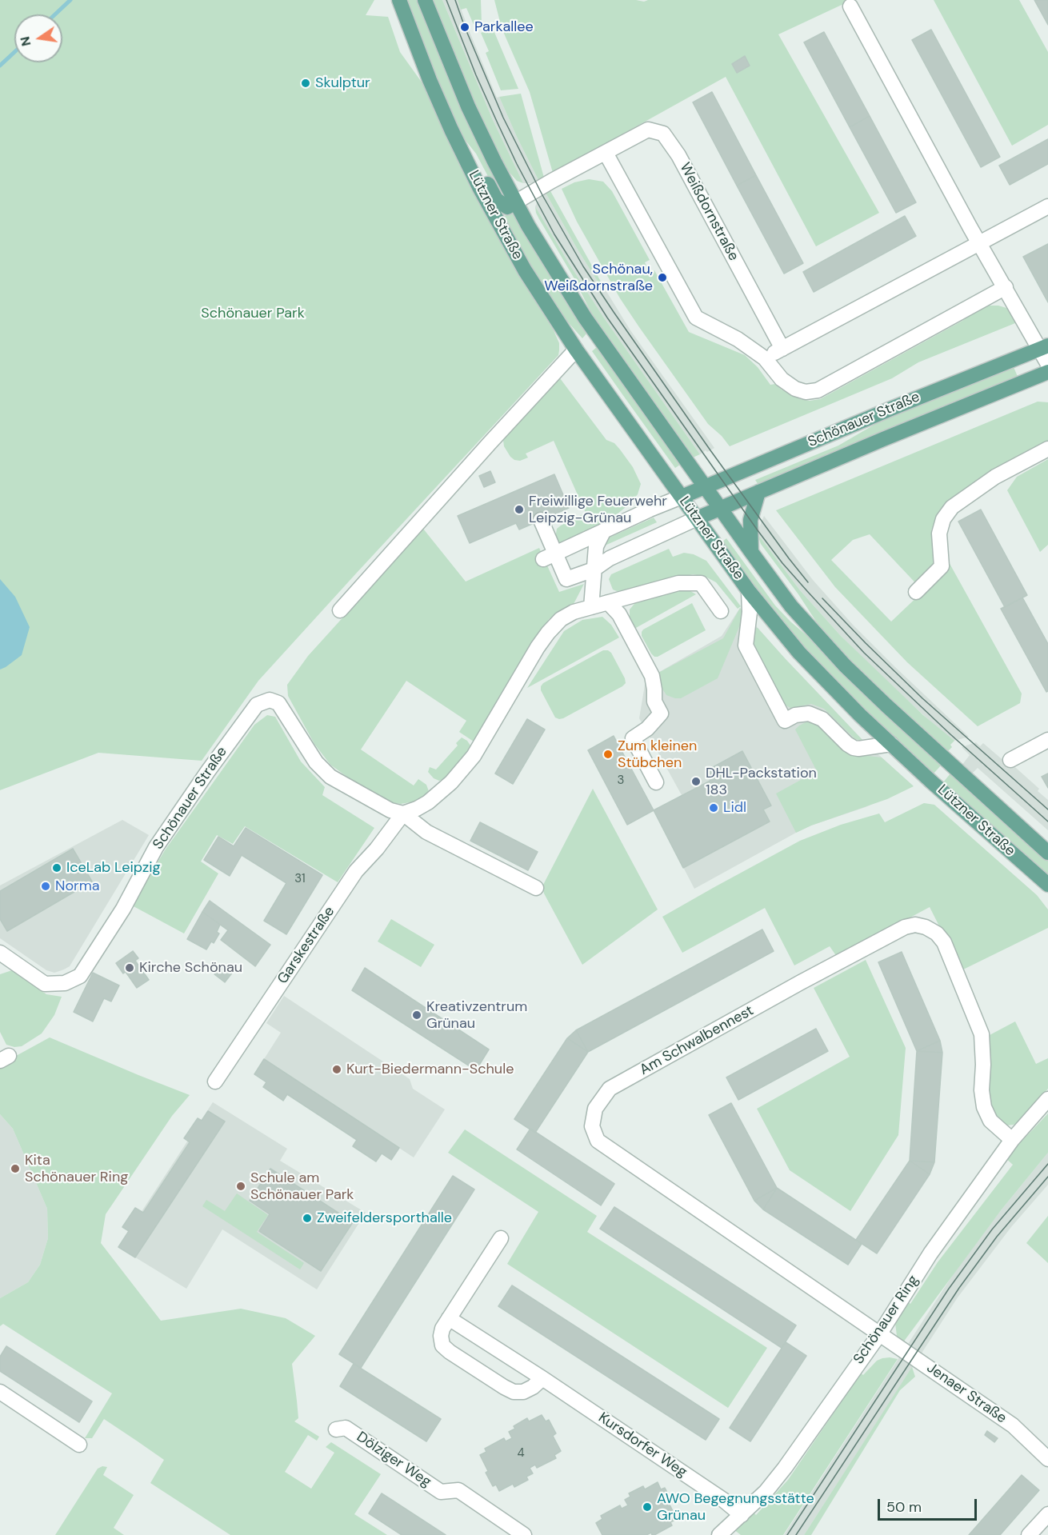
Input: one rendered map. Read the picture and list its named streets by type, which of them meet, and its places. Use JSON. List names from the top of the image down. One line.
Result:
{"streets":{"main road":["Lützner Straße","Schönauer Straße"],"street":["Weißdornstraße","Garskestraße","Am Schwalbennest","Schönauer Ring","Jenaer Straße","Kursdorfer Weg","Dölziger Weg"]},"crossings":[["Weißdornstraße","Lützner Straße"],["Lützner Straße","Schönauer Straße"],["Schönauer Straße","Garskestraße"],["Am Schwalbennest","Schönauer Ring"],["Am Schwalbennest","Jenaer Straße"],["Schönauer Ring","Jenaer Straße"],["Schönauer Ring","Kursdorfer Weg"]],"parks":["Schönauer Park"],"places":["Parkallee","Skulptur","Schönau, Weißdornstraße","Freiwillige Feuerwehr Leipzig-Grünau","Zum kleinen Stübchen","DHL-Packstation 183","Lidl","IceLab Leipzig","Norma","Kirche Schönau","Kreativzentrum Grünau","Kurt-Biedermann-Schule","Kita Schönauer Ring","Schule am Schönauer Park","Zweifeldersporthalle","AWO Begegnungsstätte Grünau"],"house_numbers":["3","31","4"],"scale_bar":"50 m","north":"left"}
